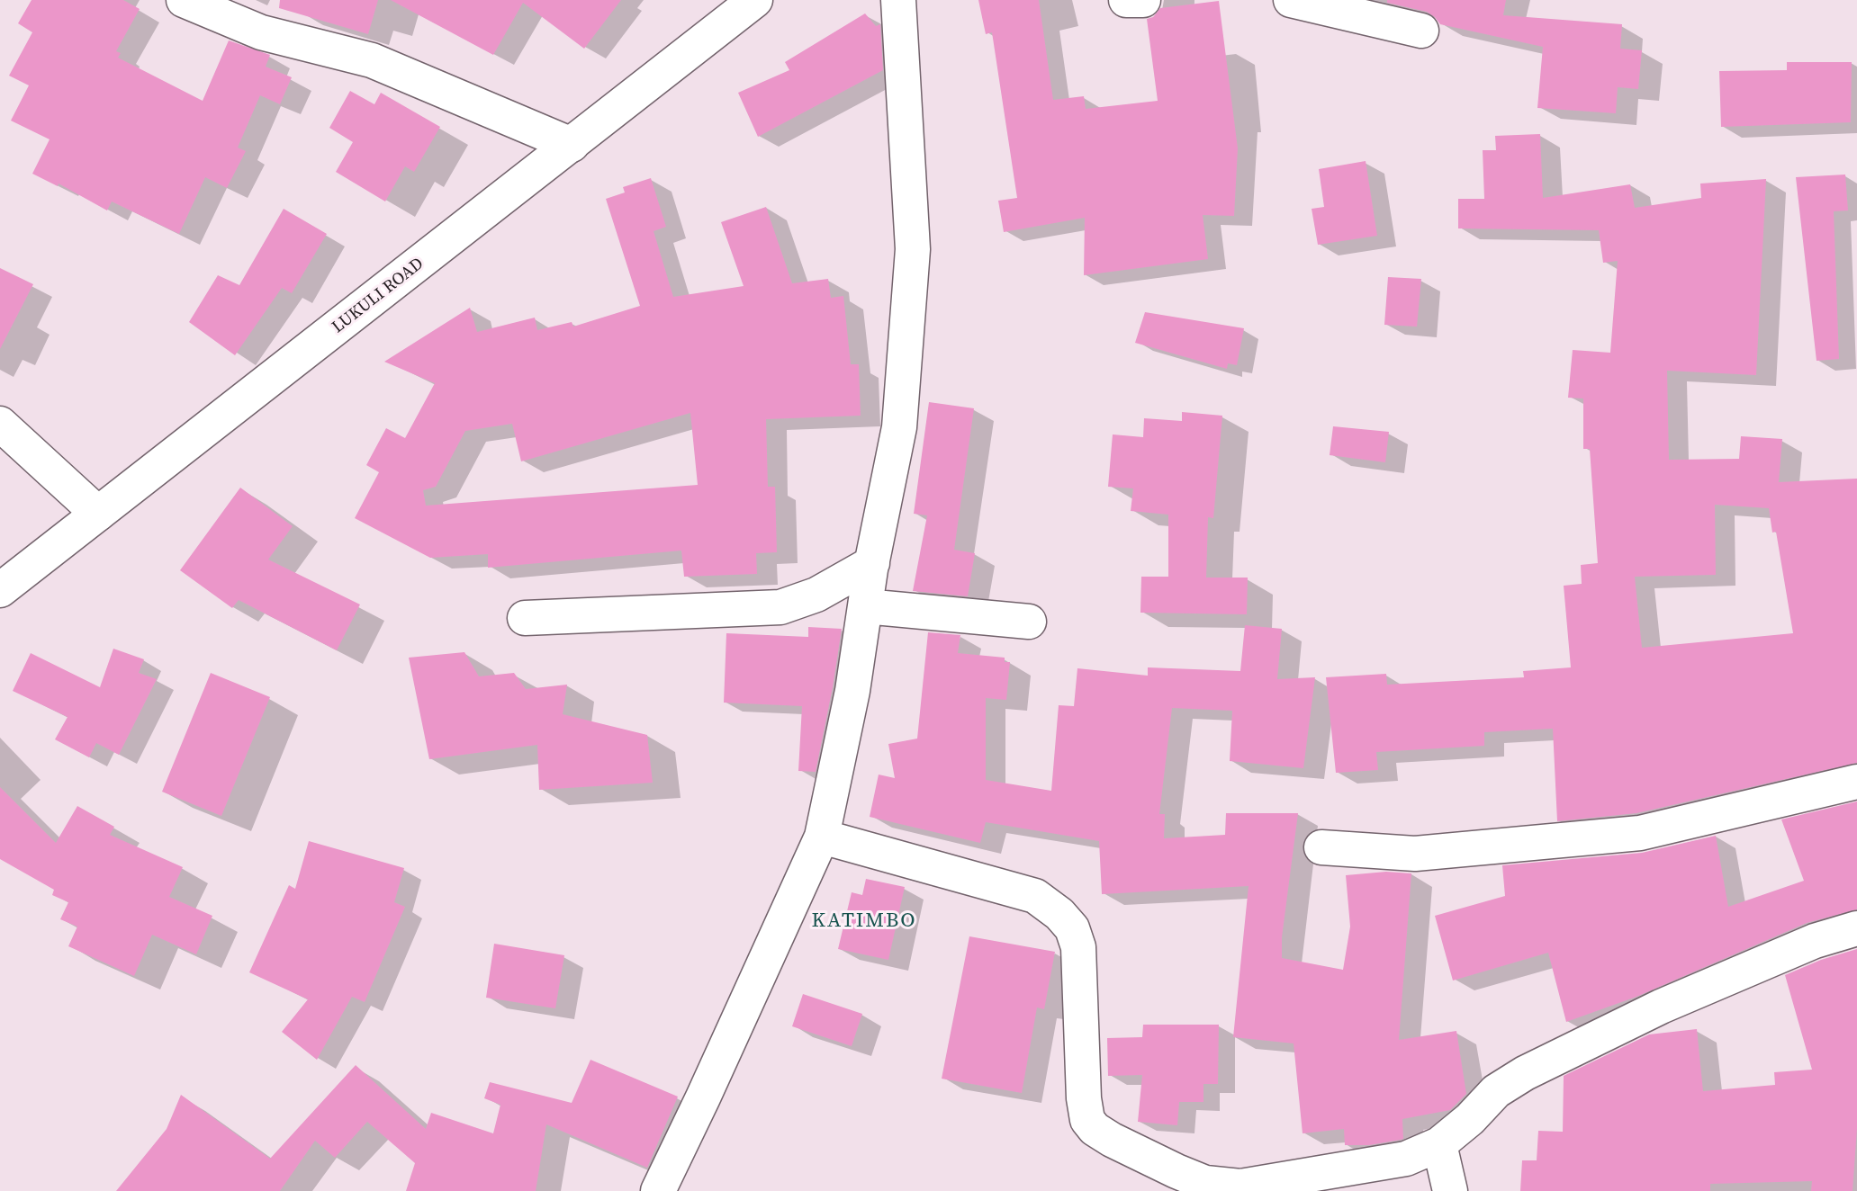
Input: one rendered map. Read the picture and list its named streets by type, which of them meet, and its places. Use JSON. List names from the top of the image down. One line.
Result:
{"streets":{"street":["LUKULI ROAD"]},"districts":["KATIMBO"]}
